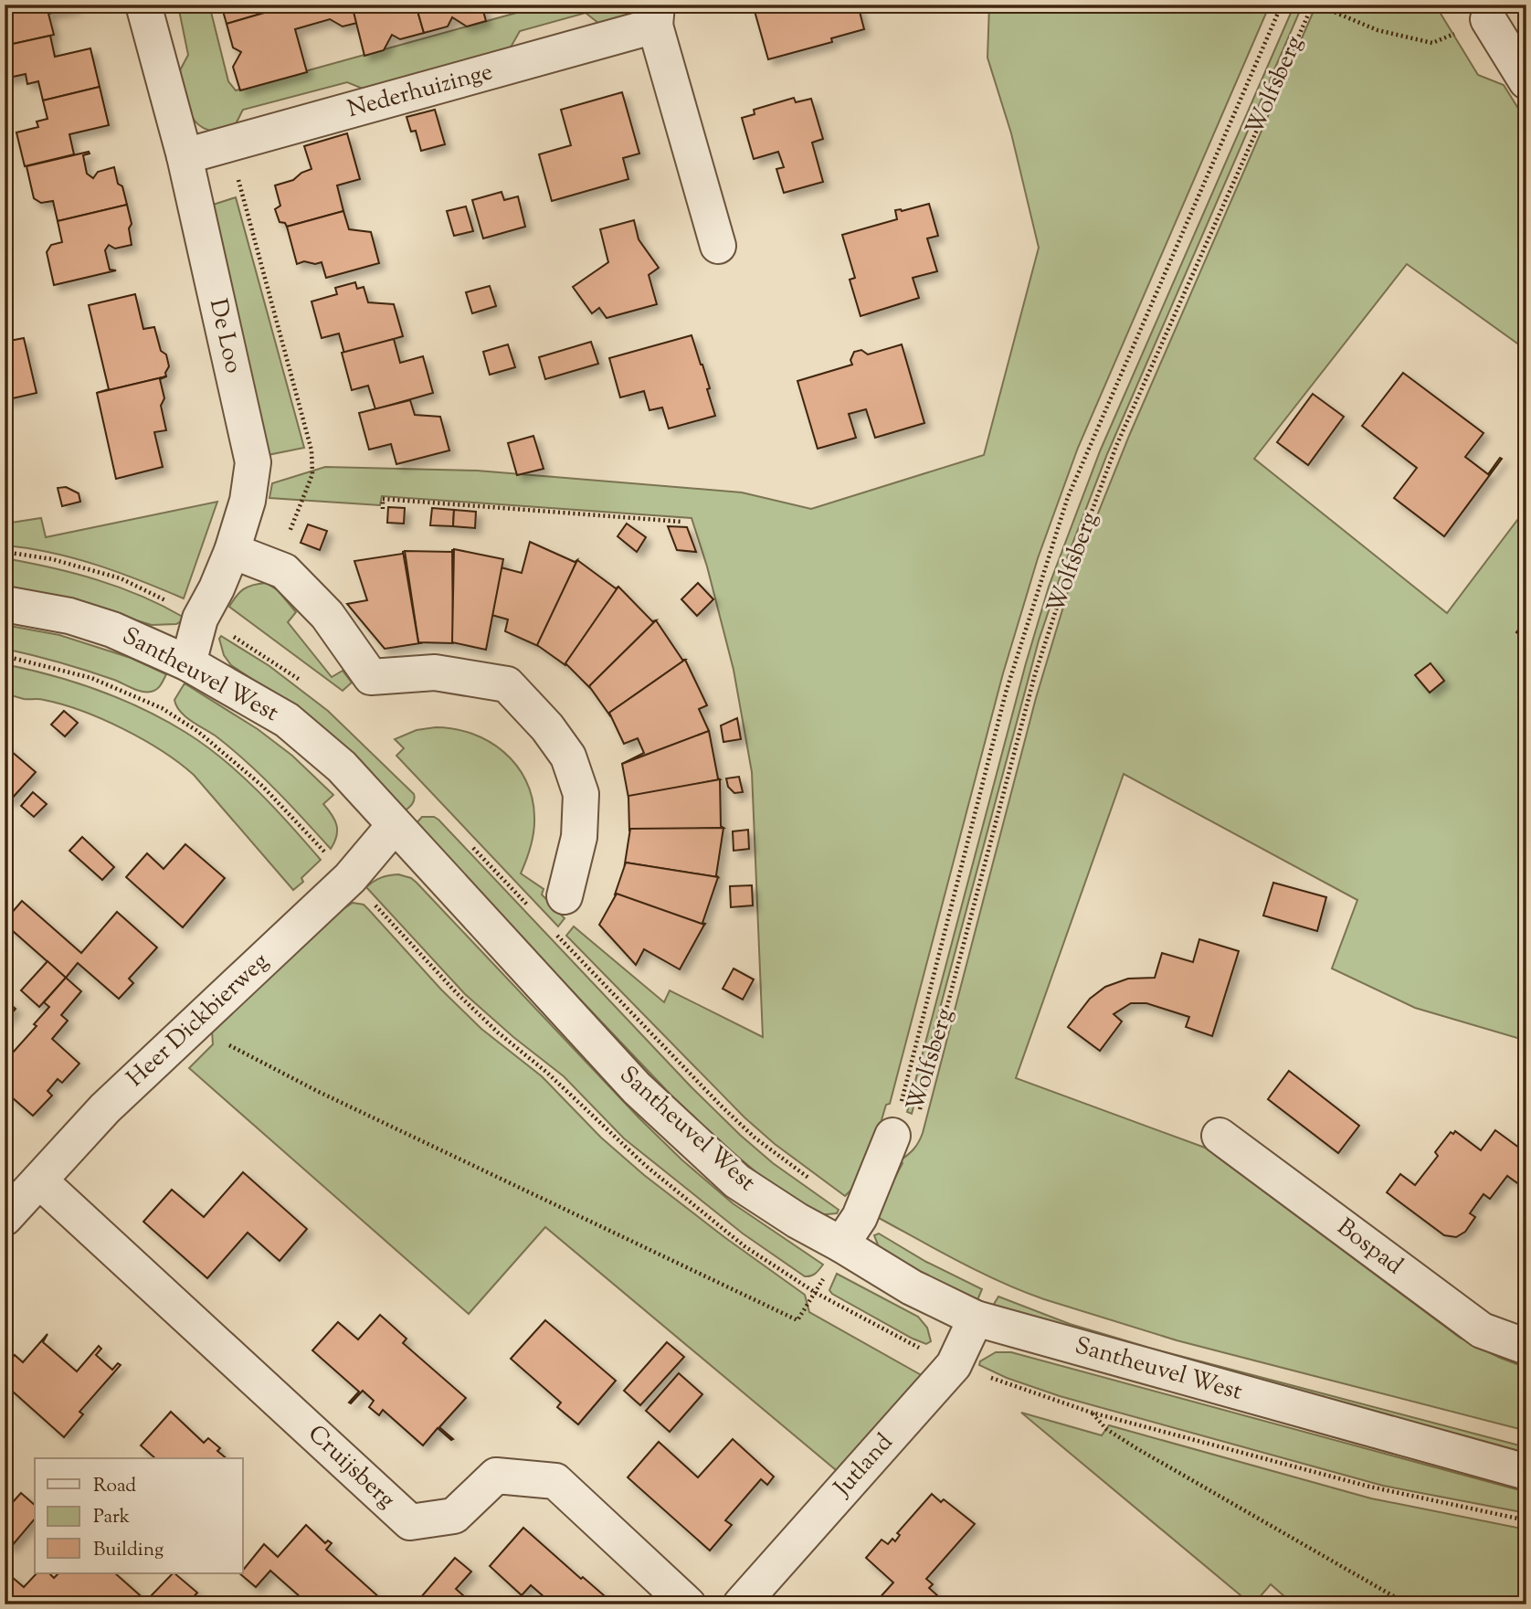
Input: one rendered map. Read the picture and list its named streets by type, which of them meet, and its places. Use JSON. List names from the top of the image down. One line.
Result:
{"streets":{"street":["Wolfsberg","Nederhuizinge","De Loo","Santheuvel West","Heer Dickbierweg","Bospad","Jutland","Cruijsberg"]},"crossings":[["Wolfsberg","Santheuvel West"],["Nederhuizinge","De Loo"],["De Loo","Santheuvel West"],["Santheuvel West","Heer Dickbierweg"],["Santheuvel West","Jutland"],["Heer Dickbierweg","Cruijsberg"]],"legend":["Road","Park","Building"]}
